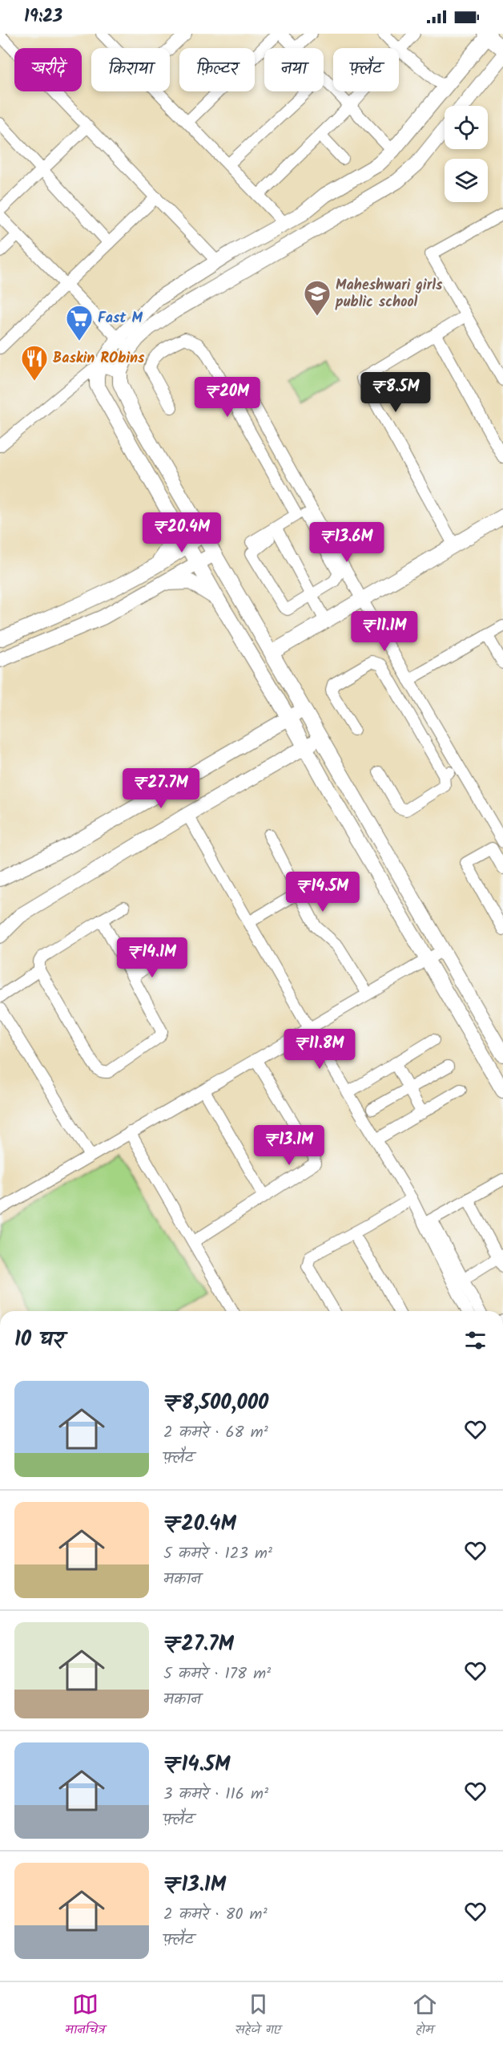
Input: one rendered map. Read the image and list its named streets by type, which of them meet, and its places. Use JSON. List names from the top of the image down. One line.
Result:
{"places":{"school or university":["Maheshwari girls public school"],"supermarket":["Fast M"],"restaurant":["Baskin RObins"]},"page":{"status":"19:23","chip":["खरीदें","किराया","फ़िल्टर","नया","फ़्लैट"],"price":["₹8.5M","₹20M","₹20.4M","₹13.6M","₹11.1M","₹27.7M","₹14.5M","₹14.1M","₹11.8M","₹13.1M"],"heading":"10 घर","list":[{"name":"₹8,500,000","note":"2 कमरे · 68 m² · फ़्लैट"},{"name":"₹20.4M","note":"5 कमरे · 123 m² · मकान"},{"name":"₹27.7M","note":"5 कमरे · 178 m² · मकान"},{"name":"₹14.5M","note":"3 कमरे · 116 m² · फ़्लैट"},{"name":"₹13.1M","note":"2 कमरे · 80 m² · फ़्लैट"}],"tabs":["मानचित्र","सहेजे गए","होम"]}}
